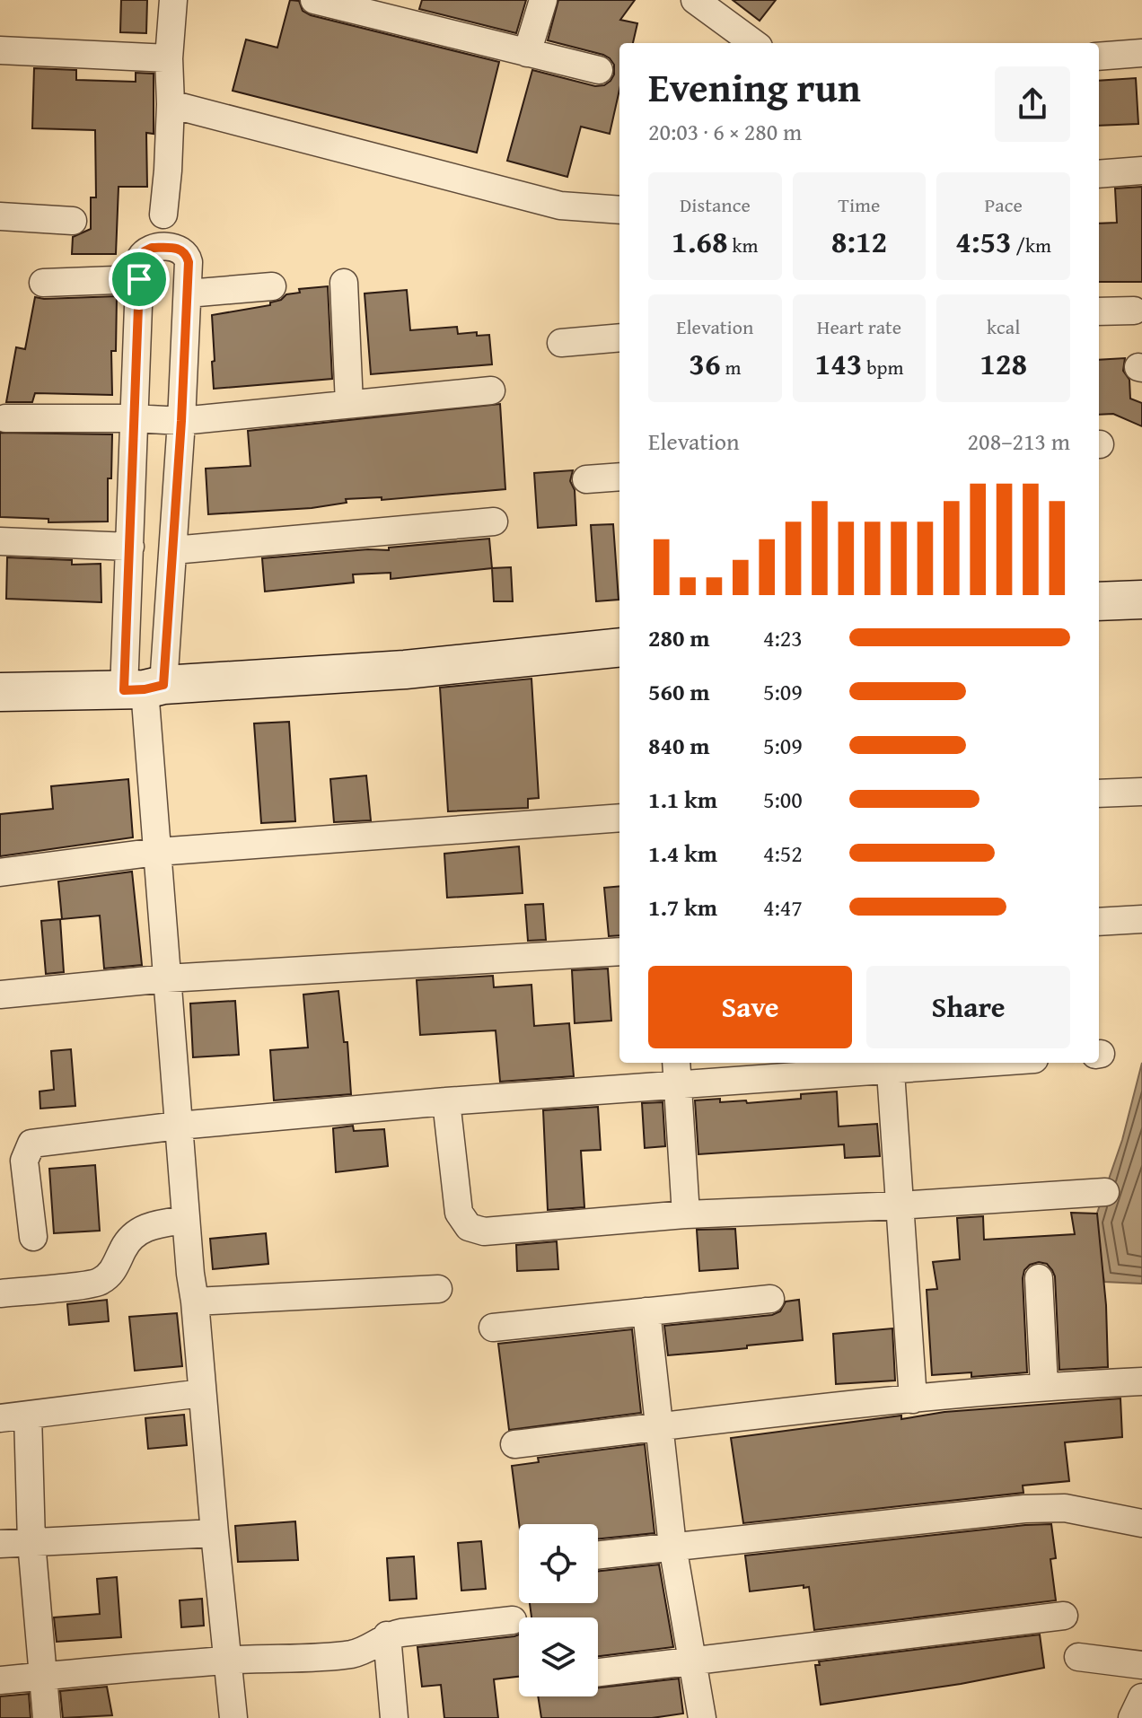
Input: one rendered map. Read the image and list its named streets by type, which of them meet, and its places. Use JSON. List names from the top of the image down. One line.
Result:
{"page":{"heading":["Evening run","20:03 · 6 × 280 m"],"stats":[["Distance","1.68 km"],["Time","8:12"],["Pace","4:53 /km"],["Elevation","36 m"],["Heart rate","143 bpm"],["kcal","128"]],"chart":["Elevation","208–213 m"],"list":[{"name":"280 m","note":"4:23"},{"name":"560 m","note":"5:09"},{"name":"840 m","note":"5:09"},{"name":"1.1 km","note":"5:00"},{"name":"1.4 km","note":"4:52"},{"name":"1.7 km","note":"4:47"}],"buttons":["Save","Share"]}}
